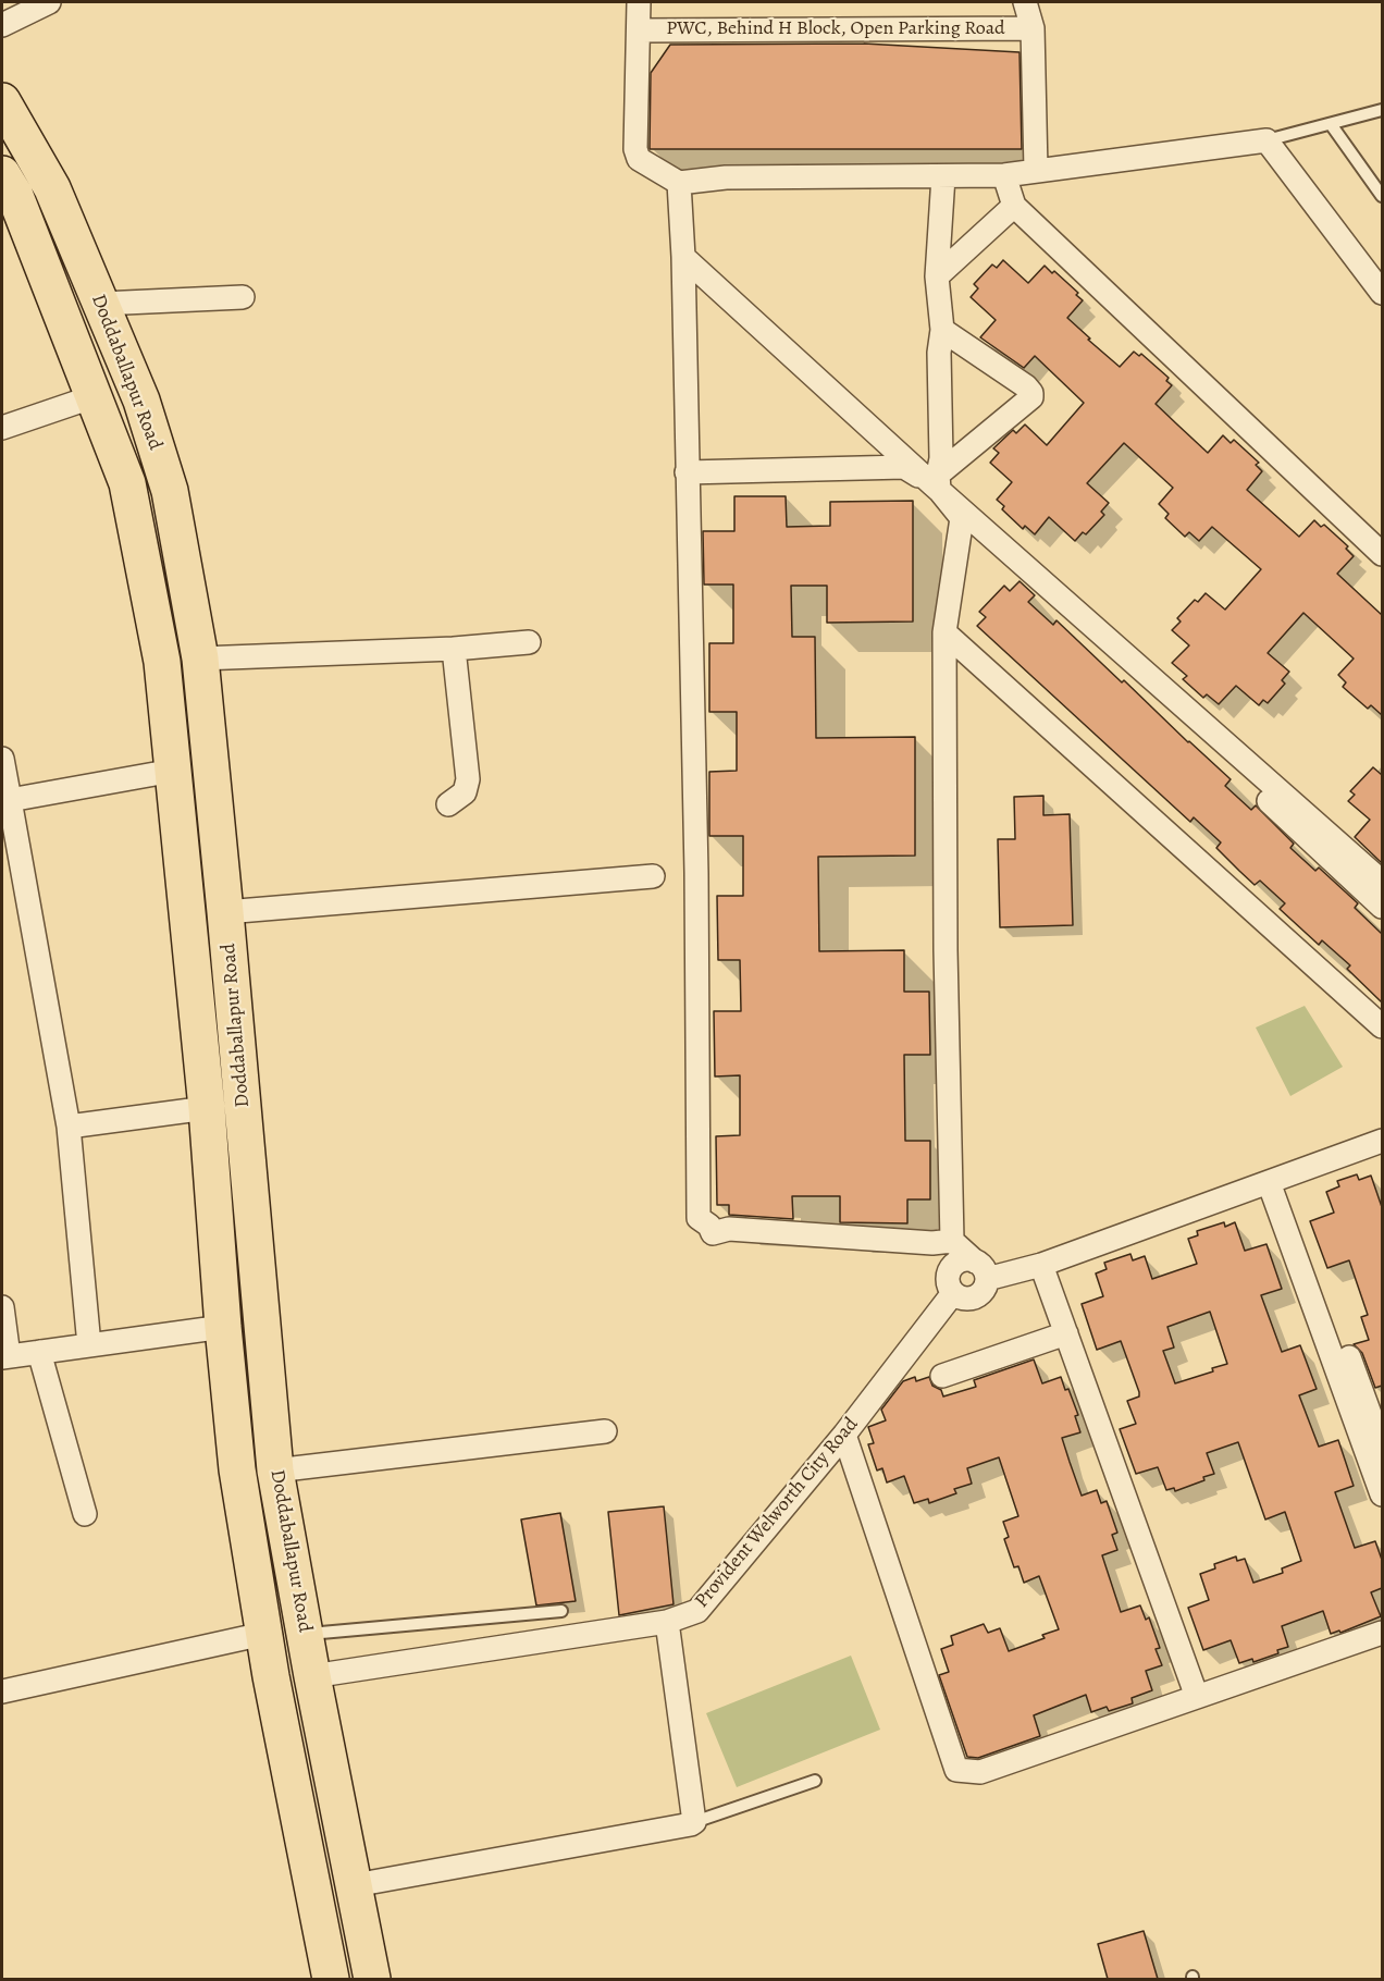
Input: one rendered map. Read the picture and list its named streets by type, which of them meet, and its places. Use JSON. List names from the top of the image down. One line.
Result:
{"streets":{"main road":["Doddaballapur Road"],"street":["PWC, Behind H Block, Open Parking Road","Provident Welworth City Road"]},"crossings":[["Doddaballapur Road","Provident Welworth City Road"]]}
